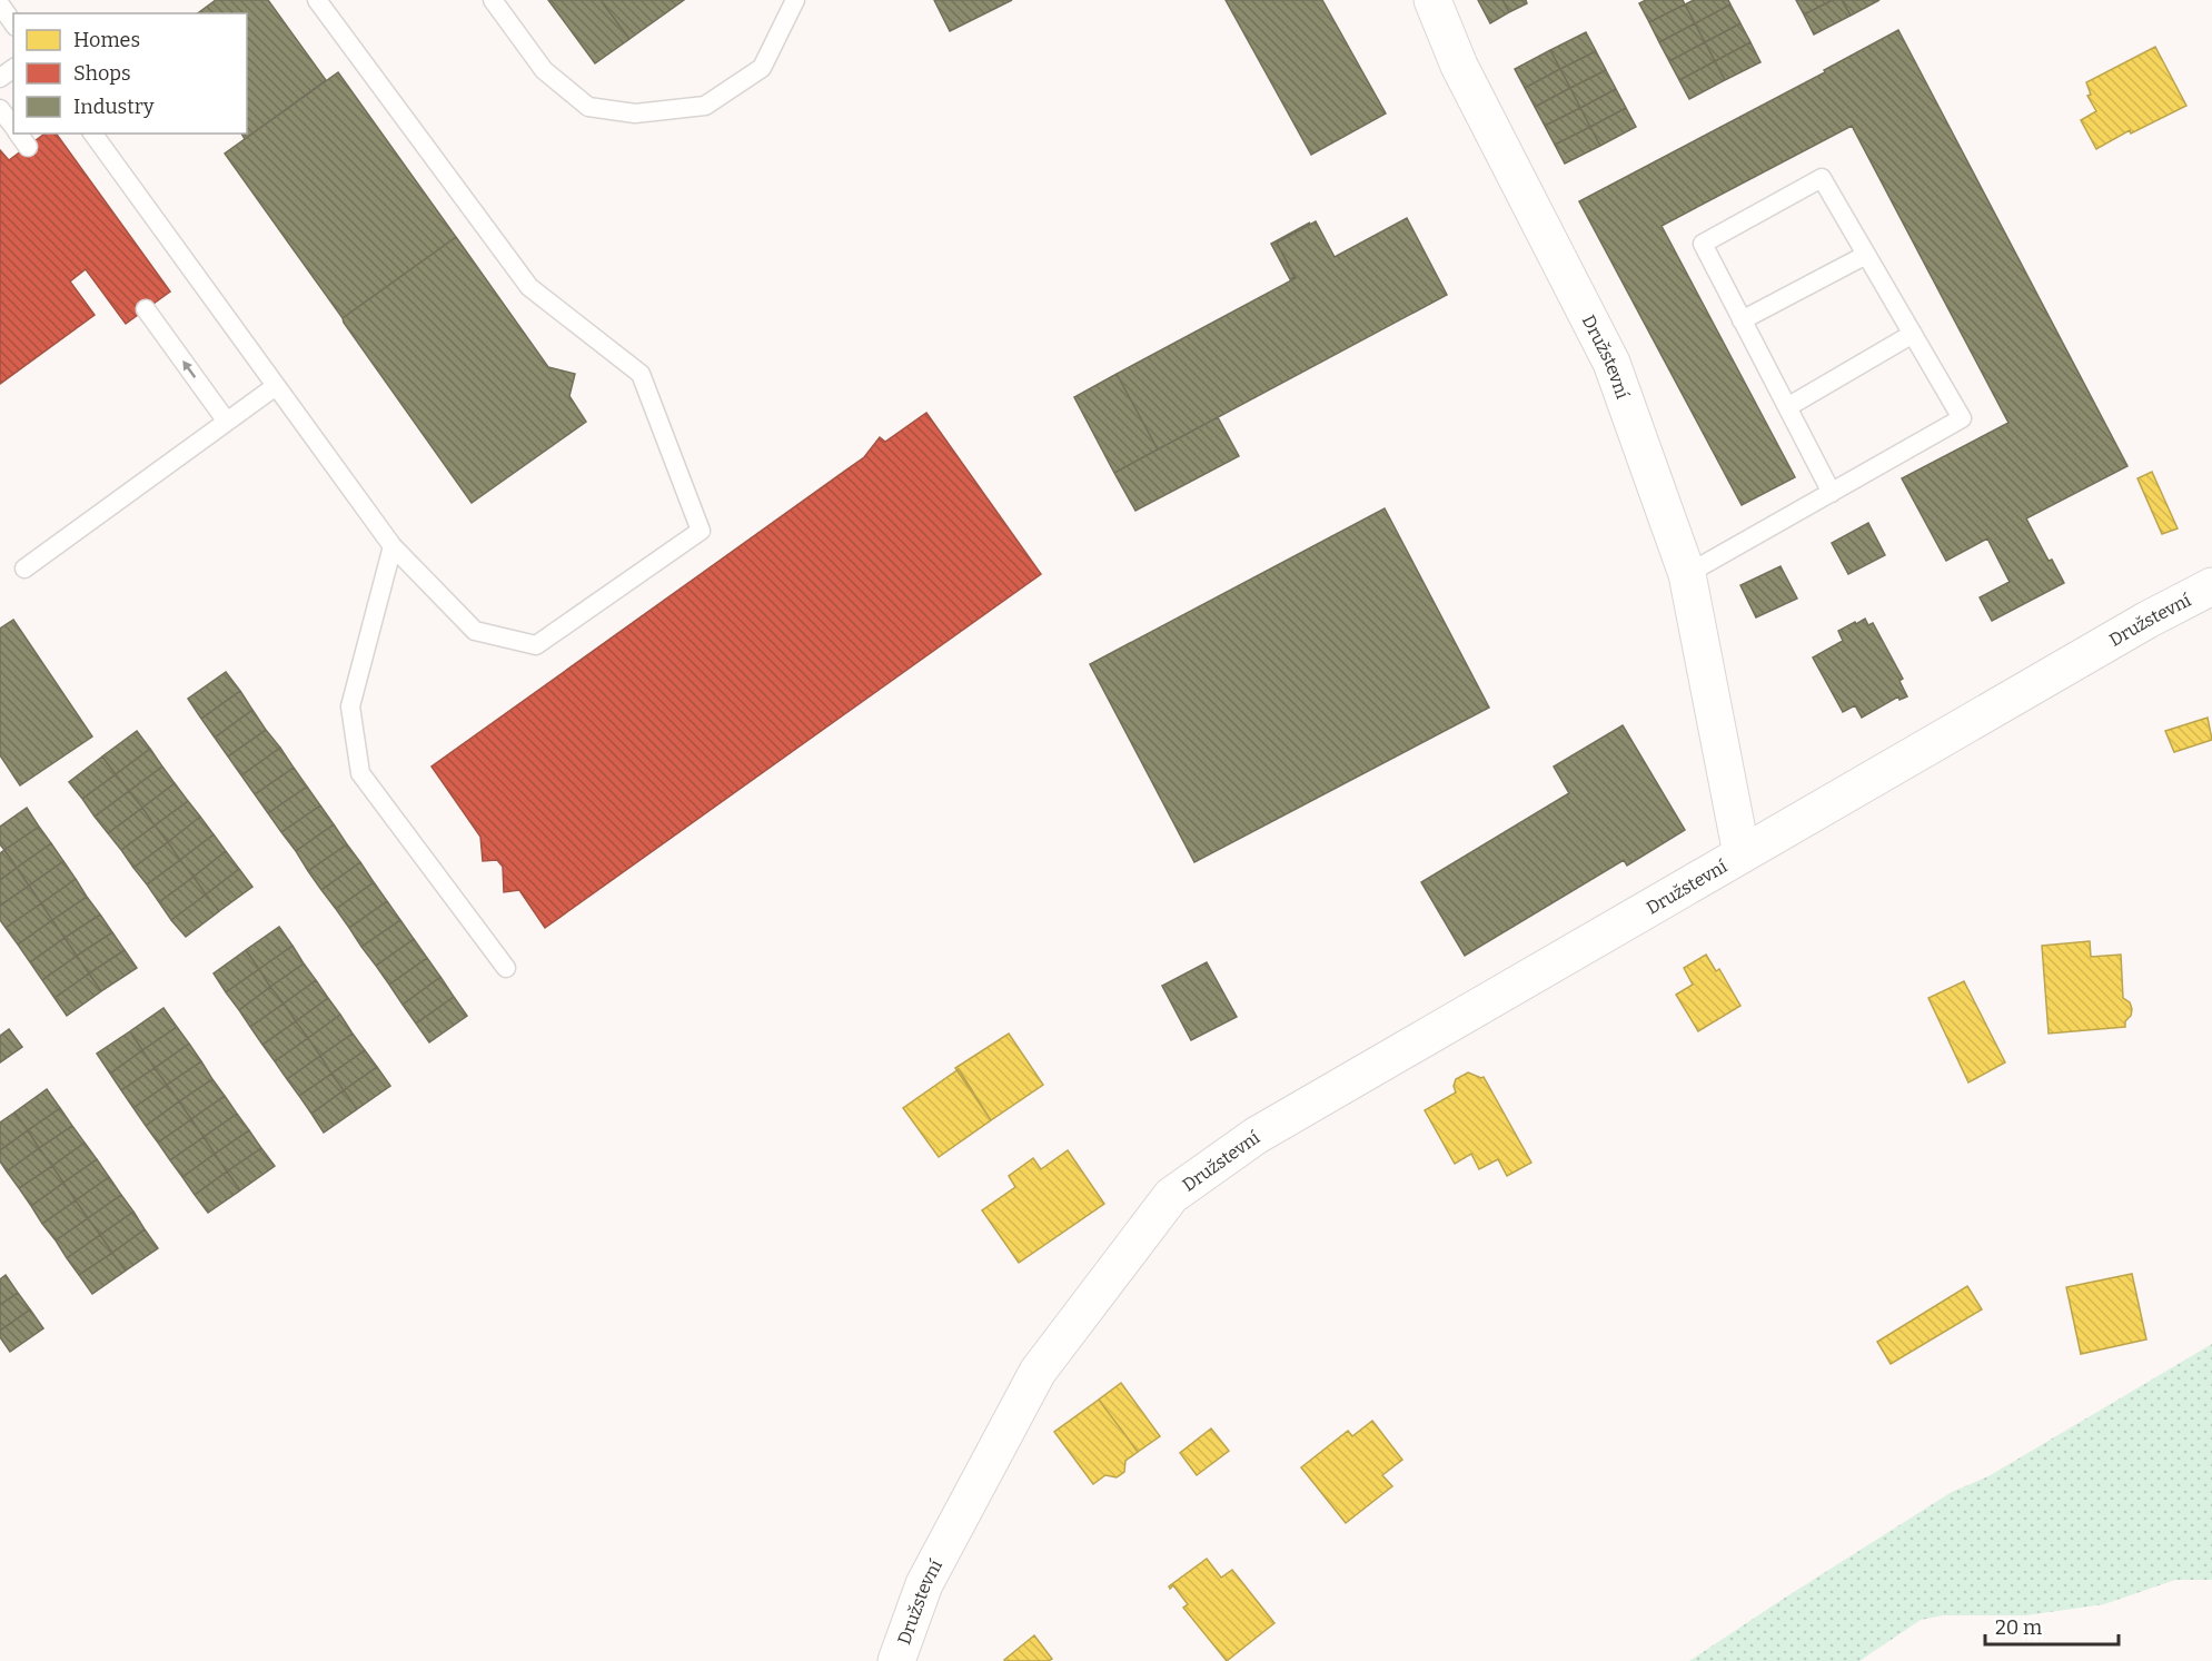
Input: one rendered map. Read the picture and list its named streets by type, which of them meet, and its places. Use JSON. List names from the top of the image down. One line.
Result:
{"streets":{"street":["Družstevní"]},"legend":["Homes","Shops","Industry"],"scale_bar":"20 m"}
